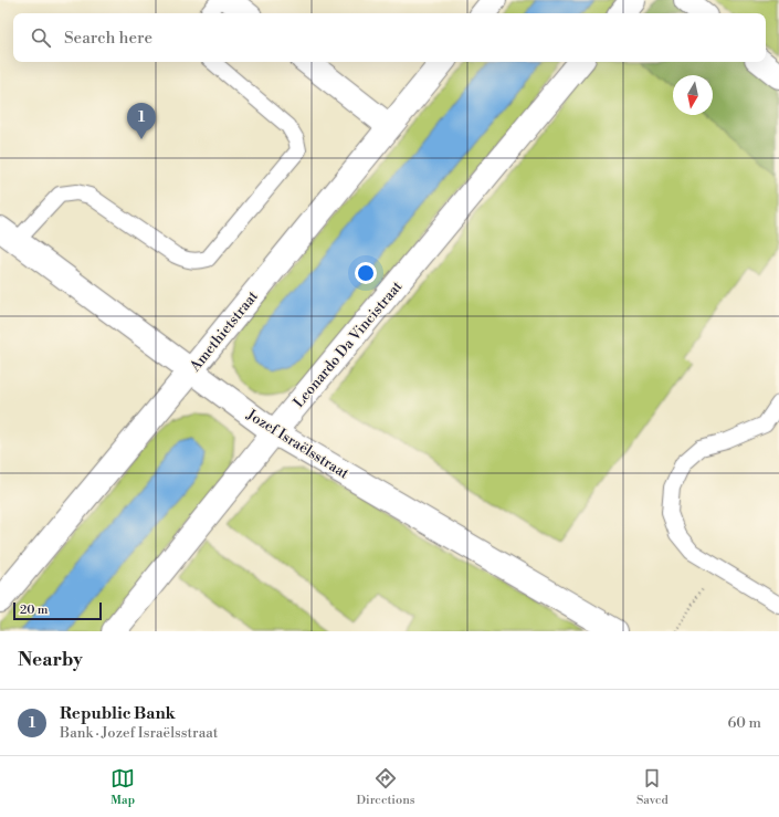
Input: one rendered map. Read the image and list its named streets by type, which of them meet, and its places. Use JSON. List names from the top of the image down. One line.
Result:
{"streets":{"street":["Amethietstraat","Leonardo Da Vincistraat","Jozef Israëlsstraat"]},"crossings":[["Amethietstraat","Jozef Israëlsstraat"],["Leonardo Da Vincistraat","Jozef Israëlsstraat"]],"scale_bar":"20 m","north":"bottom","page":{"search":"Search here","pins":"1","scale":"20 m","heading":"Nearby","list":[{"mark":"1","name":"Republic Bank","note":"Bank · Jozef Israëlsstraat","value":"60 m"}],"nav":["Map","Directions","Saved"]}}
